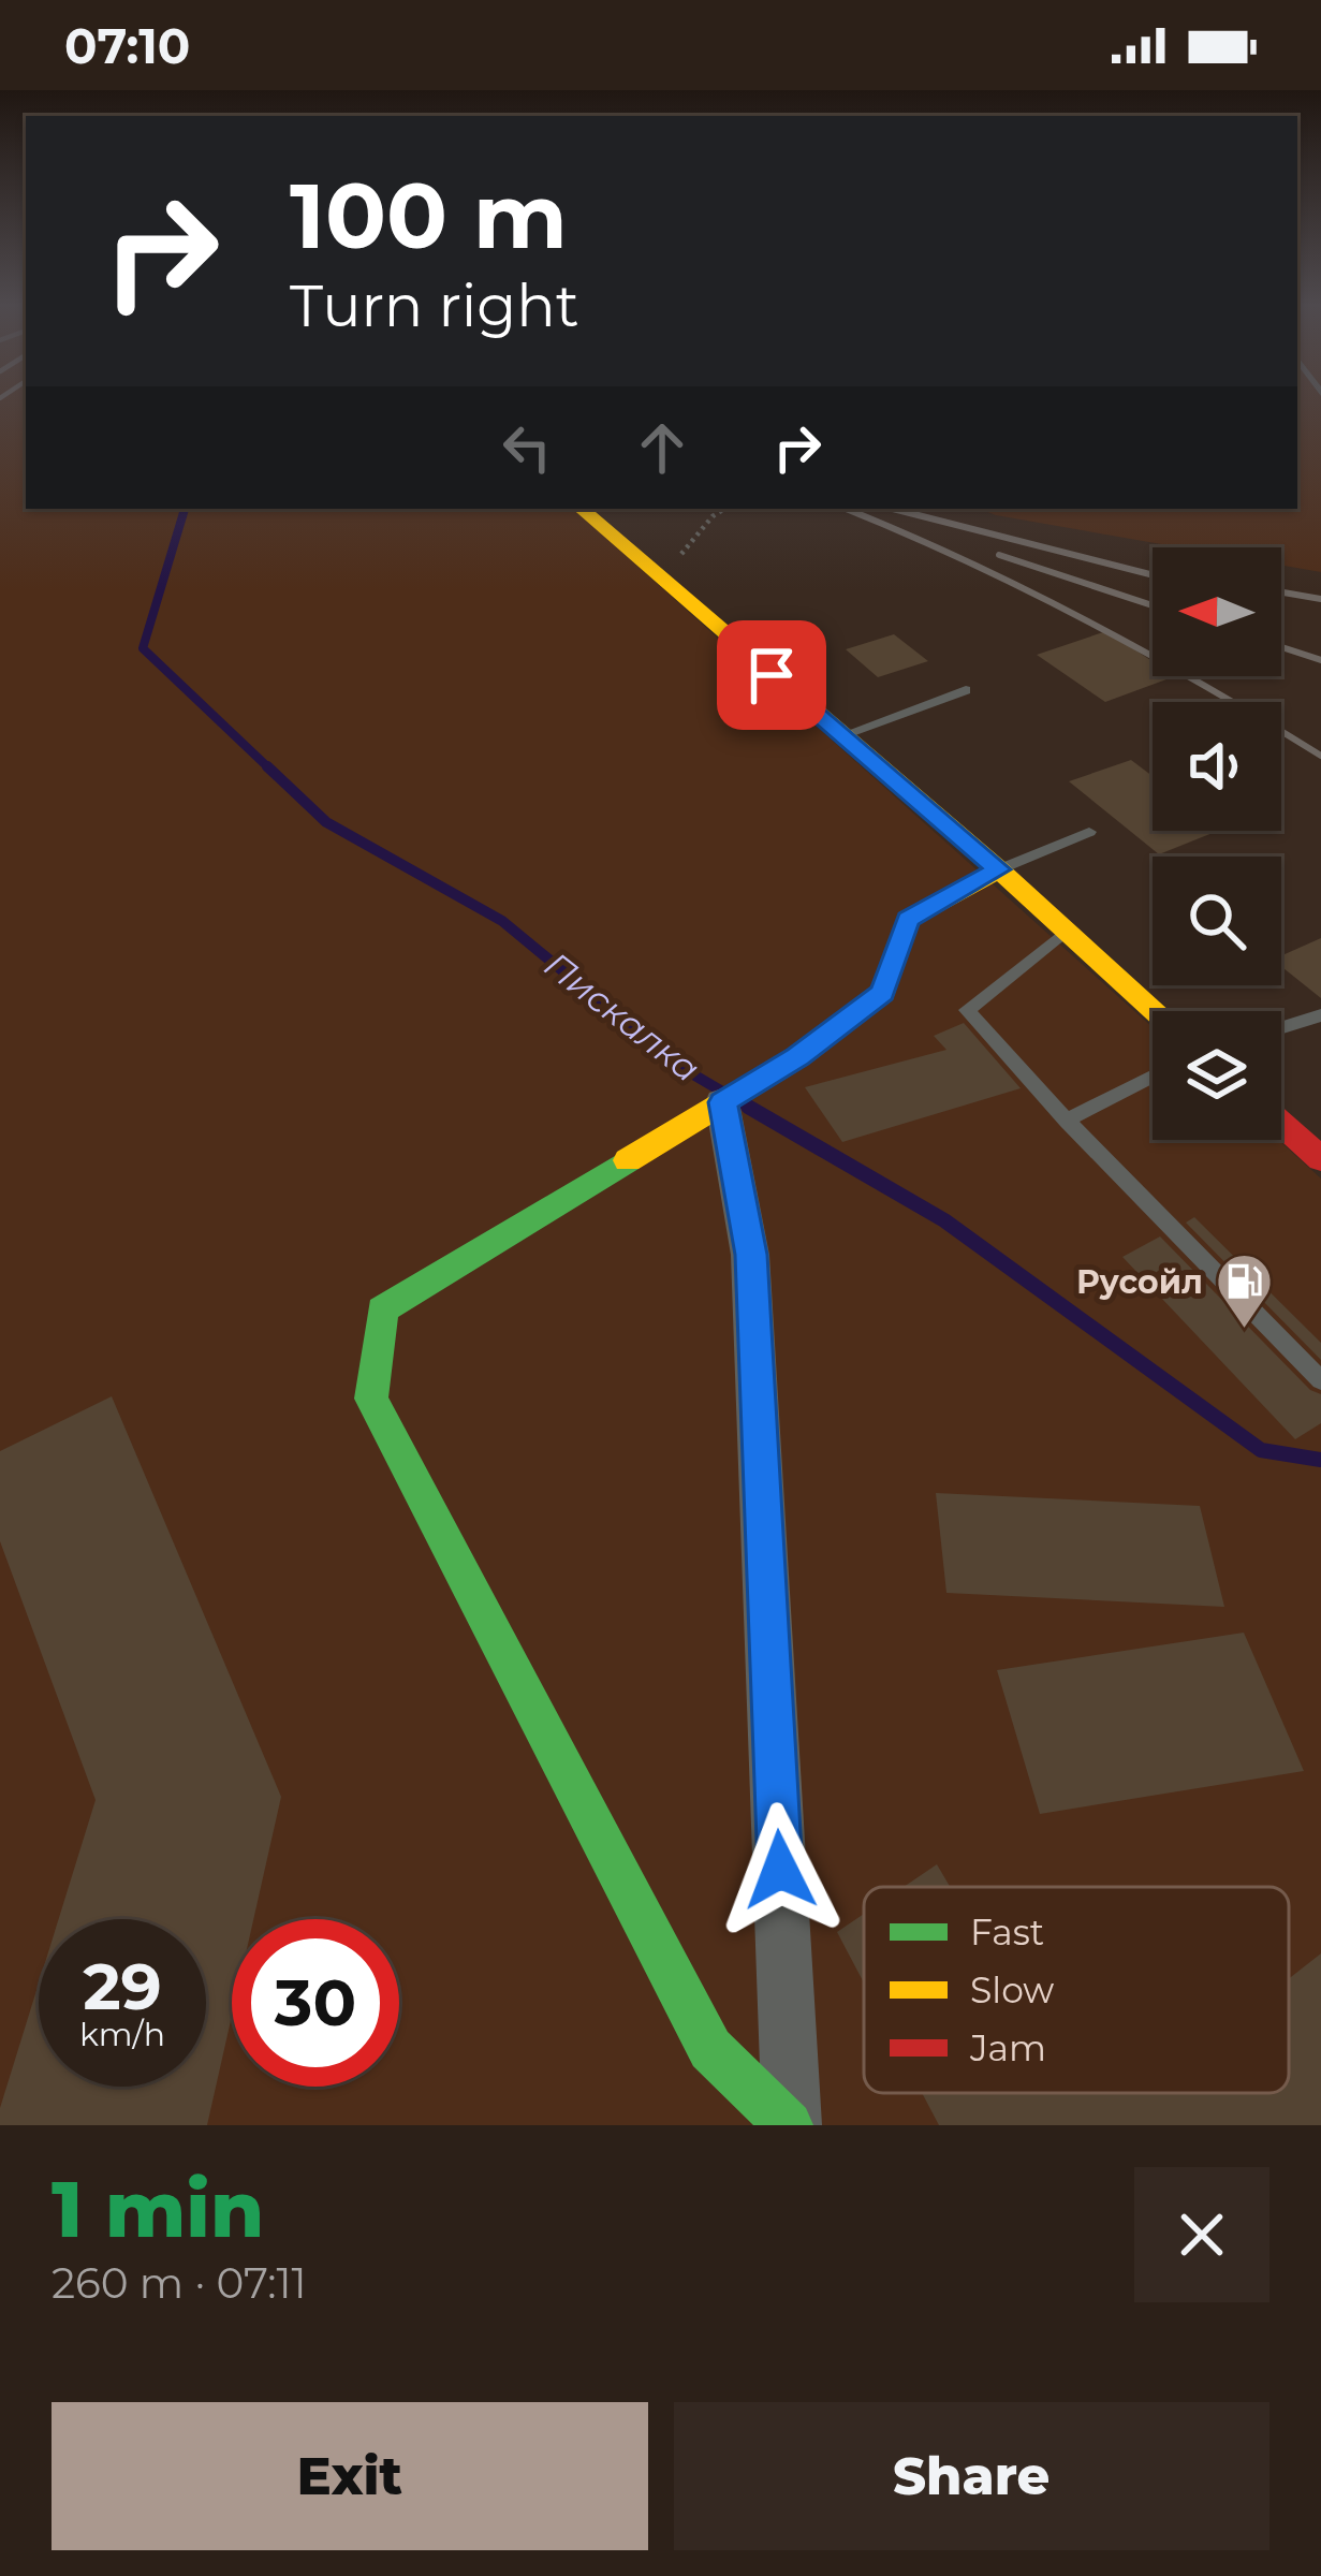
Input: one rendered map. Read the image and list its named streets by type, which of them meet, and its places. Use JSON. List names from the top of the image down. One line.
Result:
{"water":["Пискалка"],"places":{"fuel station":["Русойл"]},"legend":["Fast","Slow","Jam"],"north":"left","page":{"status":"07:10","turn":["100 m","Turn right"],"speed":"29 km/h","limit":"30","heading":["1 min","260 m · 07:11"],"buttons":["Exit","Share"]}}
